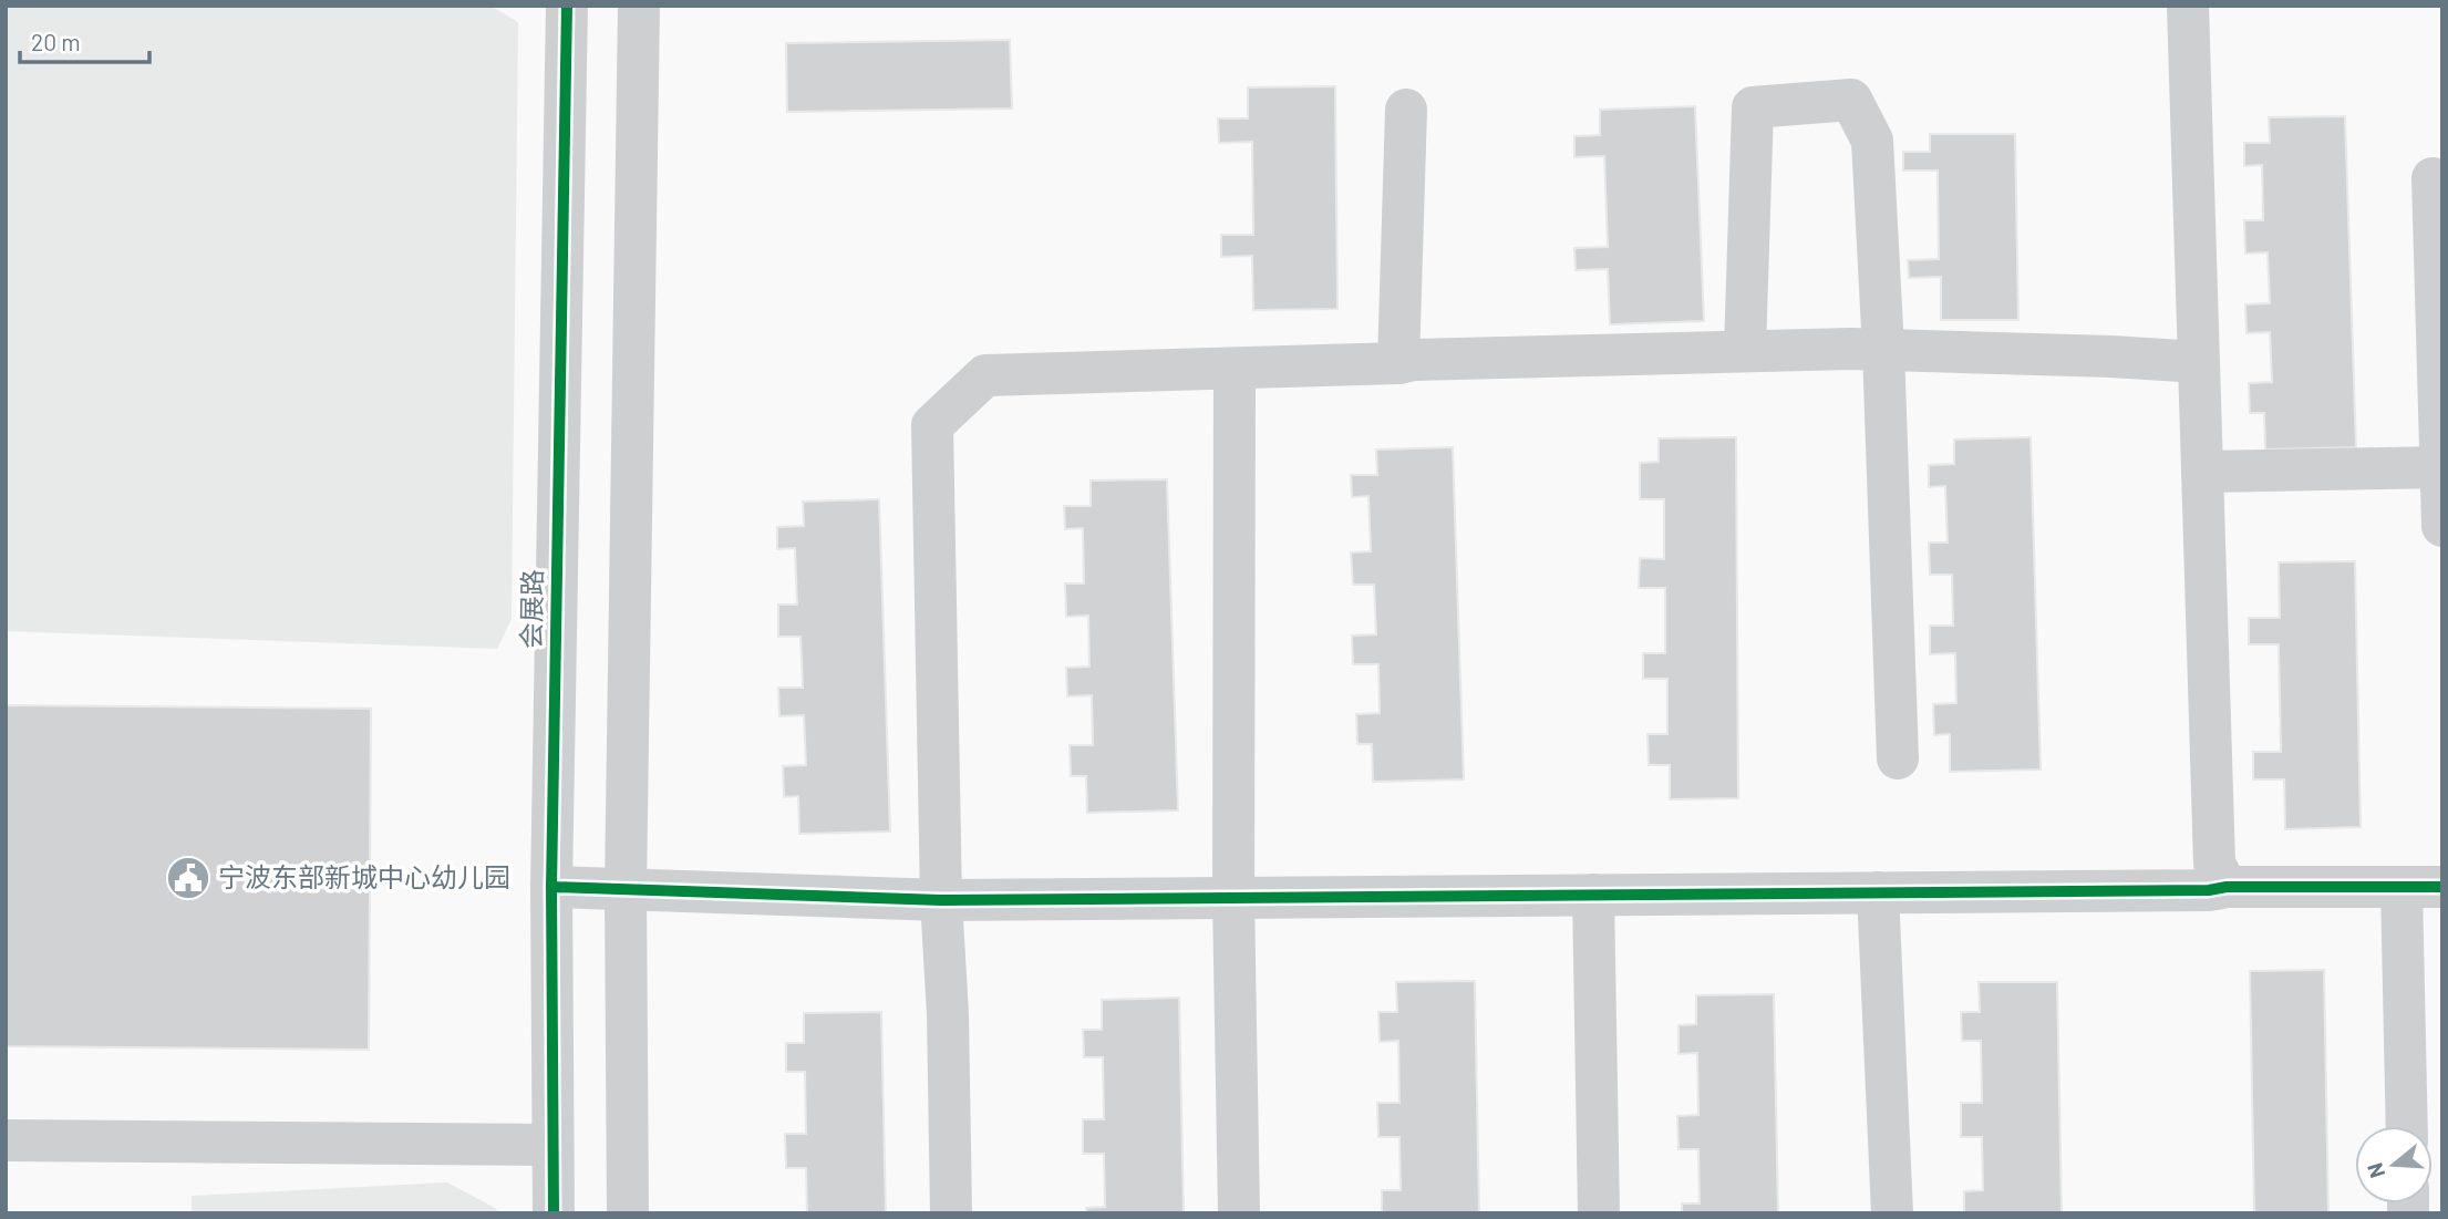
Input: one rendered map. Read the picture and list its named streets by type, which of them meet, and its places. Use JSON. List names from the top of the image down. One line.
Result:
{"streets":{"street":["会展路"]},"places":{"public building":["宁波东部新城中心幼儿园"]},"scale_bar":"20 m","north":"left"}
